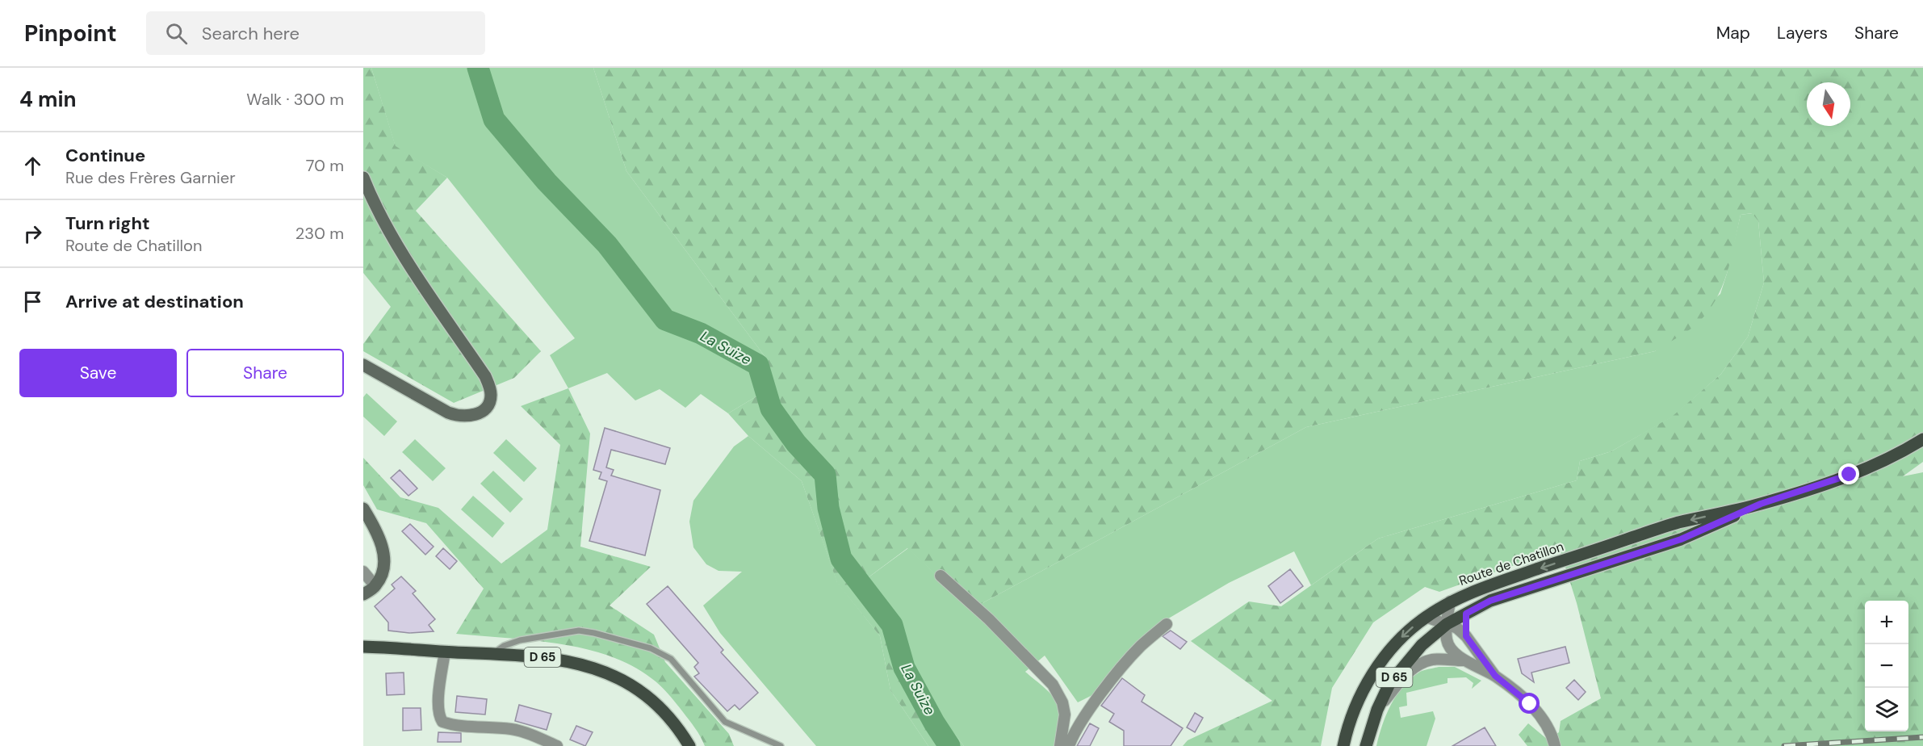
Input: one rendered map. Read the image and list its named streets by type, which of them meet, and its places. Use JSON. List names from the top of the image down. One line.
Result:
{"streets":{"main road":["Route de Chatillon","D 65"]},"water":["La Suize"],"north":"bottom","page":{"header":"Pinpoint","search":"Search here","nav":["Map","Layers","Share"],"heading":["4 min","Walk · 300 m"],"list":[["Continue","Rue des Frères Garnier","70 m"],["Turn right","Route de Chatillon","230 m"],"Arrive at destination"],"buttons":["Save","Share"],"map_buttons":["+","−"]}}
